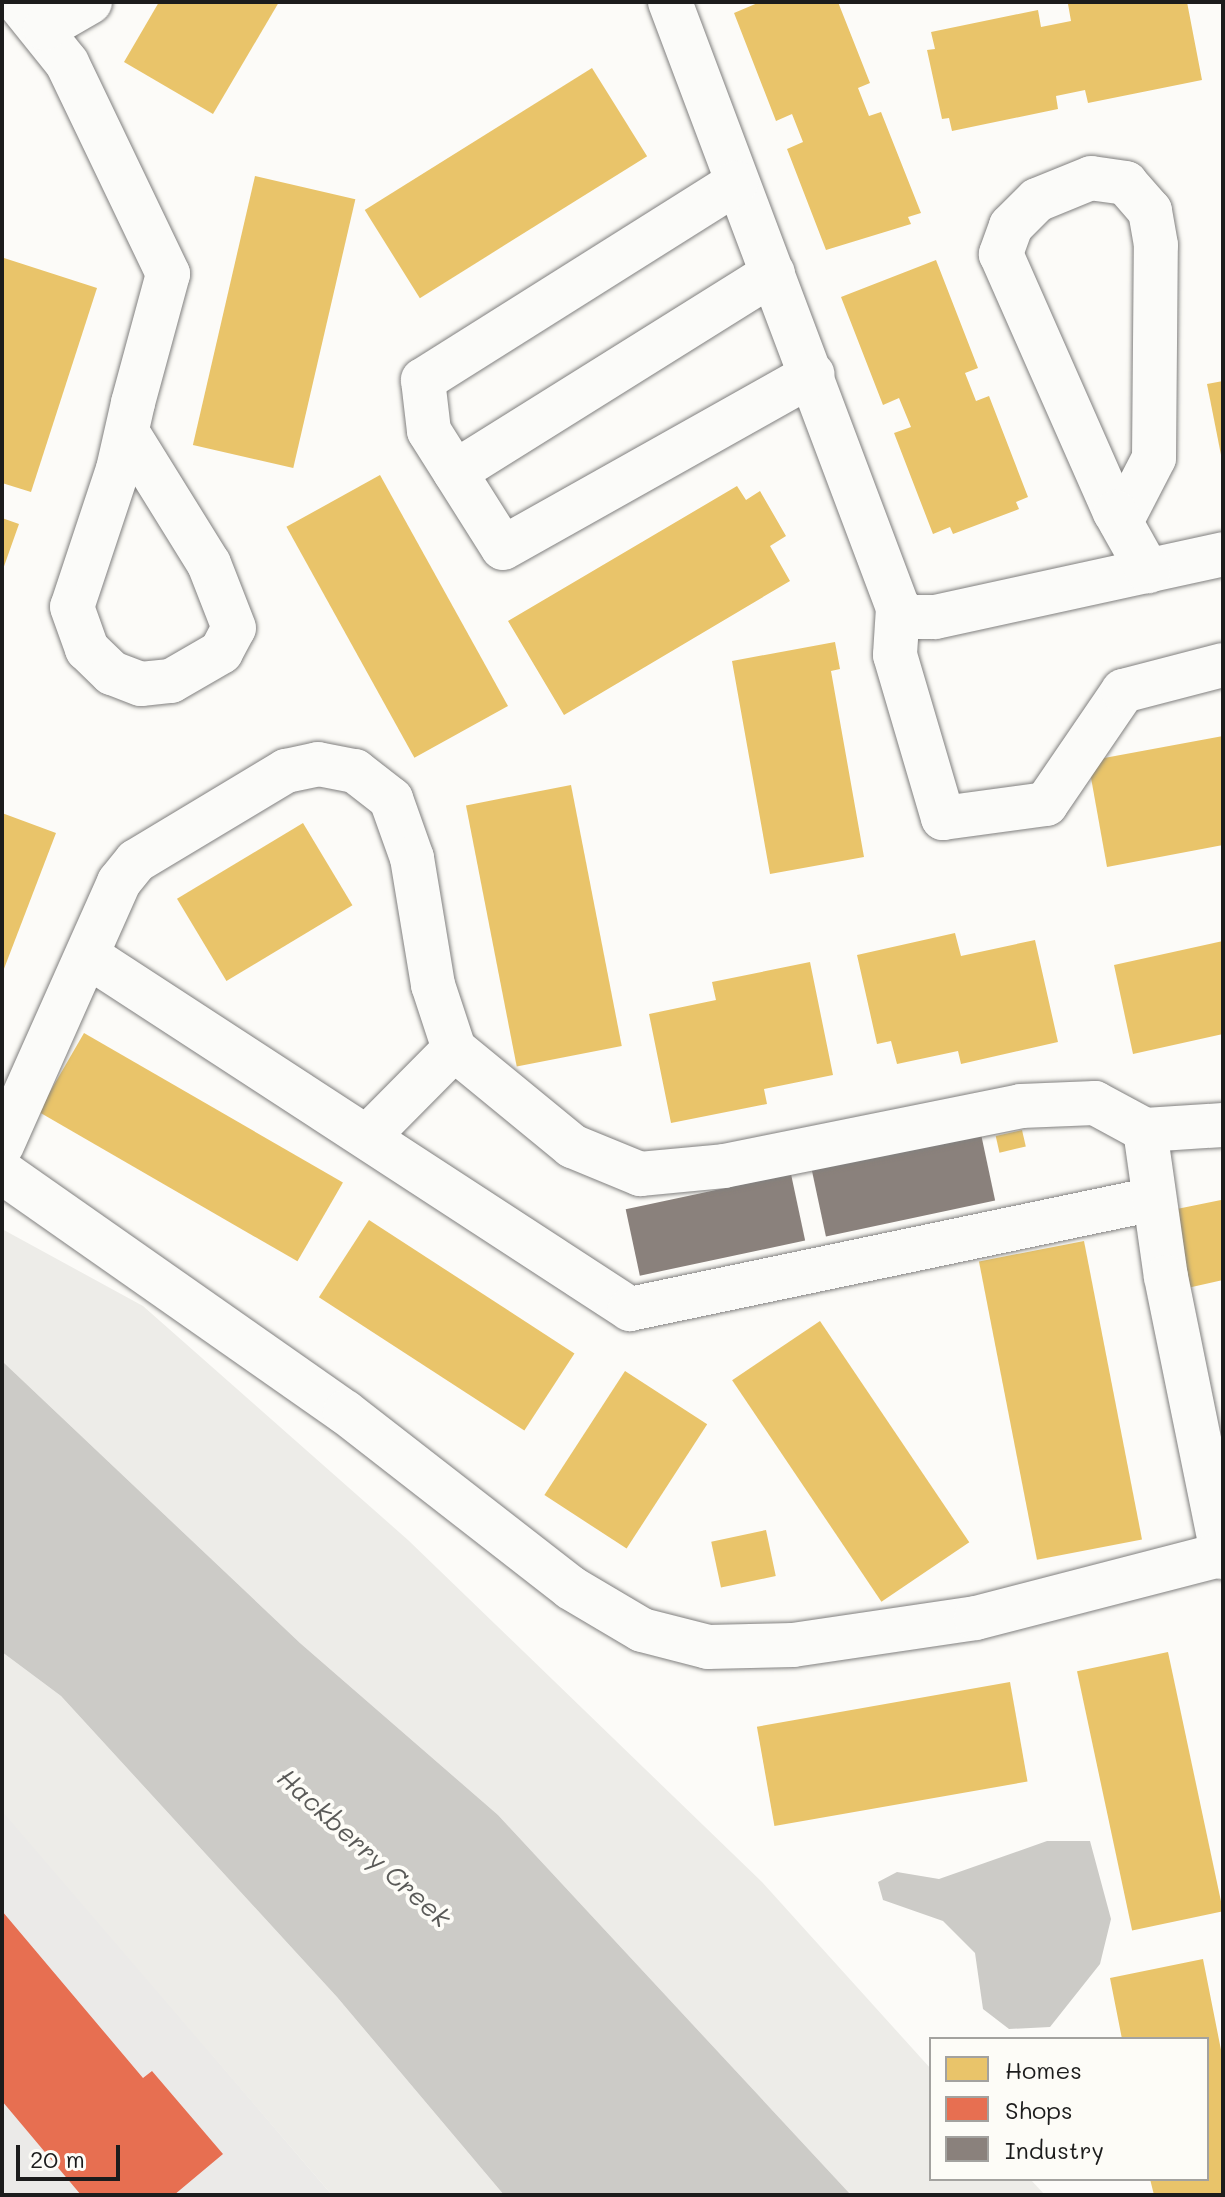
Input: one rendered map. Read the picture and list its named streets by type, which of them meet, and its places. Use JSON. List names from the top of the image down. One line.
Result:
{"water":["Hackberry Creek"],"legend":["Homes","Shops","Industry"],"scale_bar":"20 m"}
